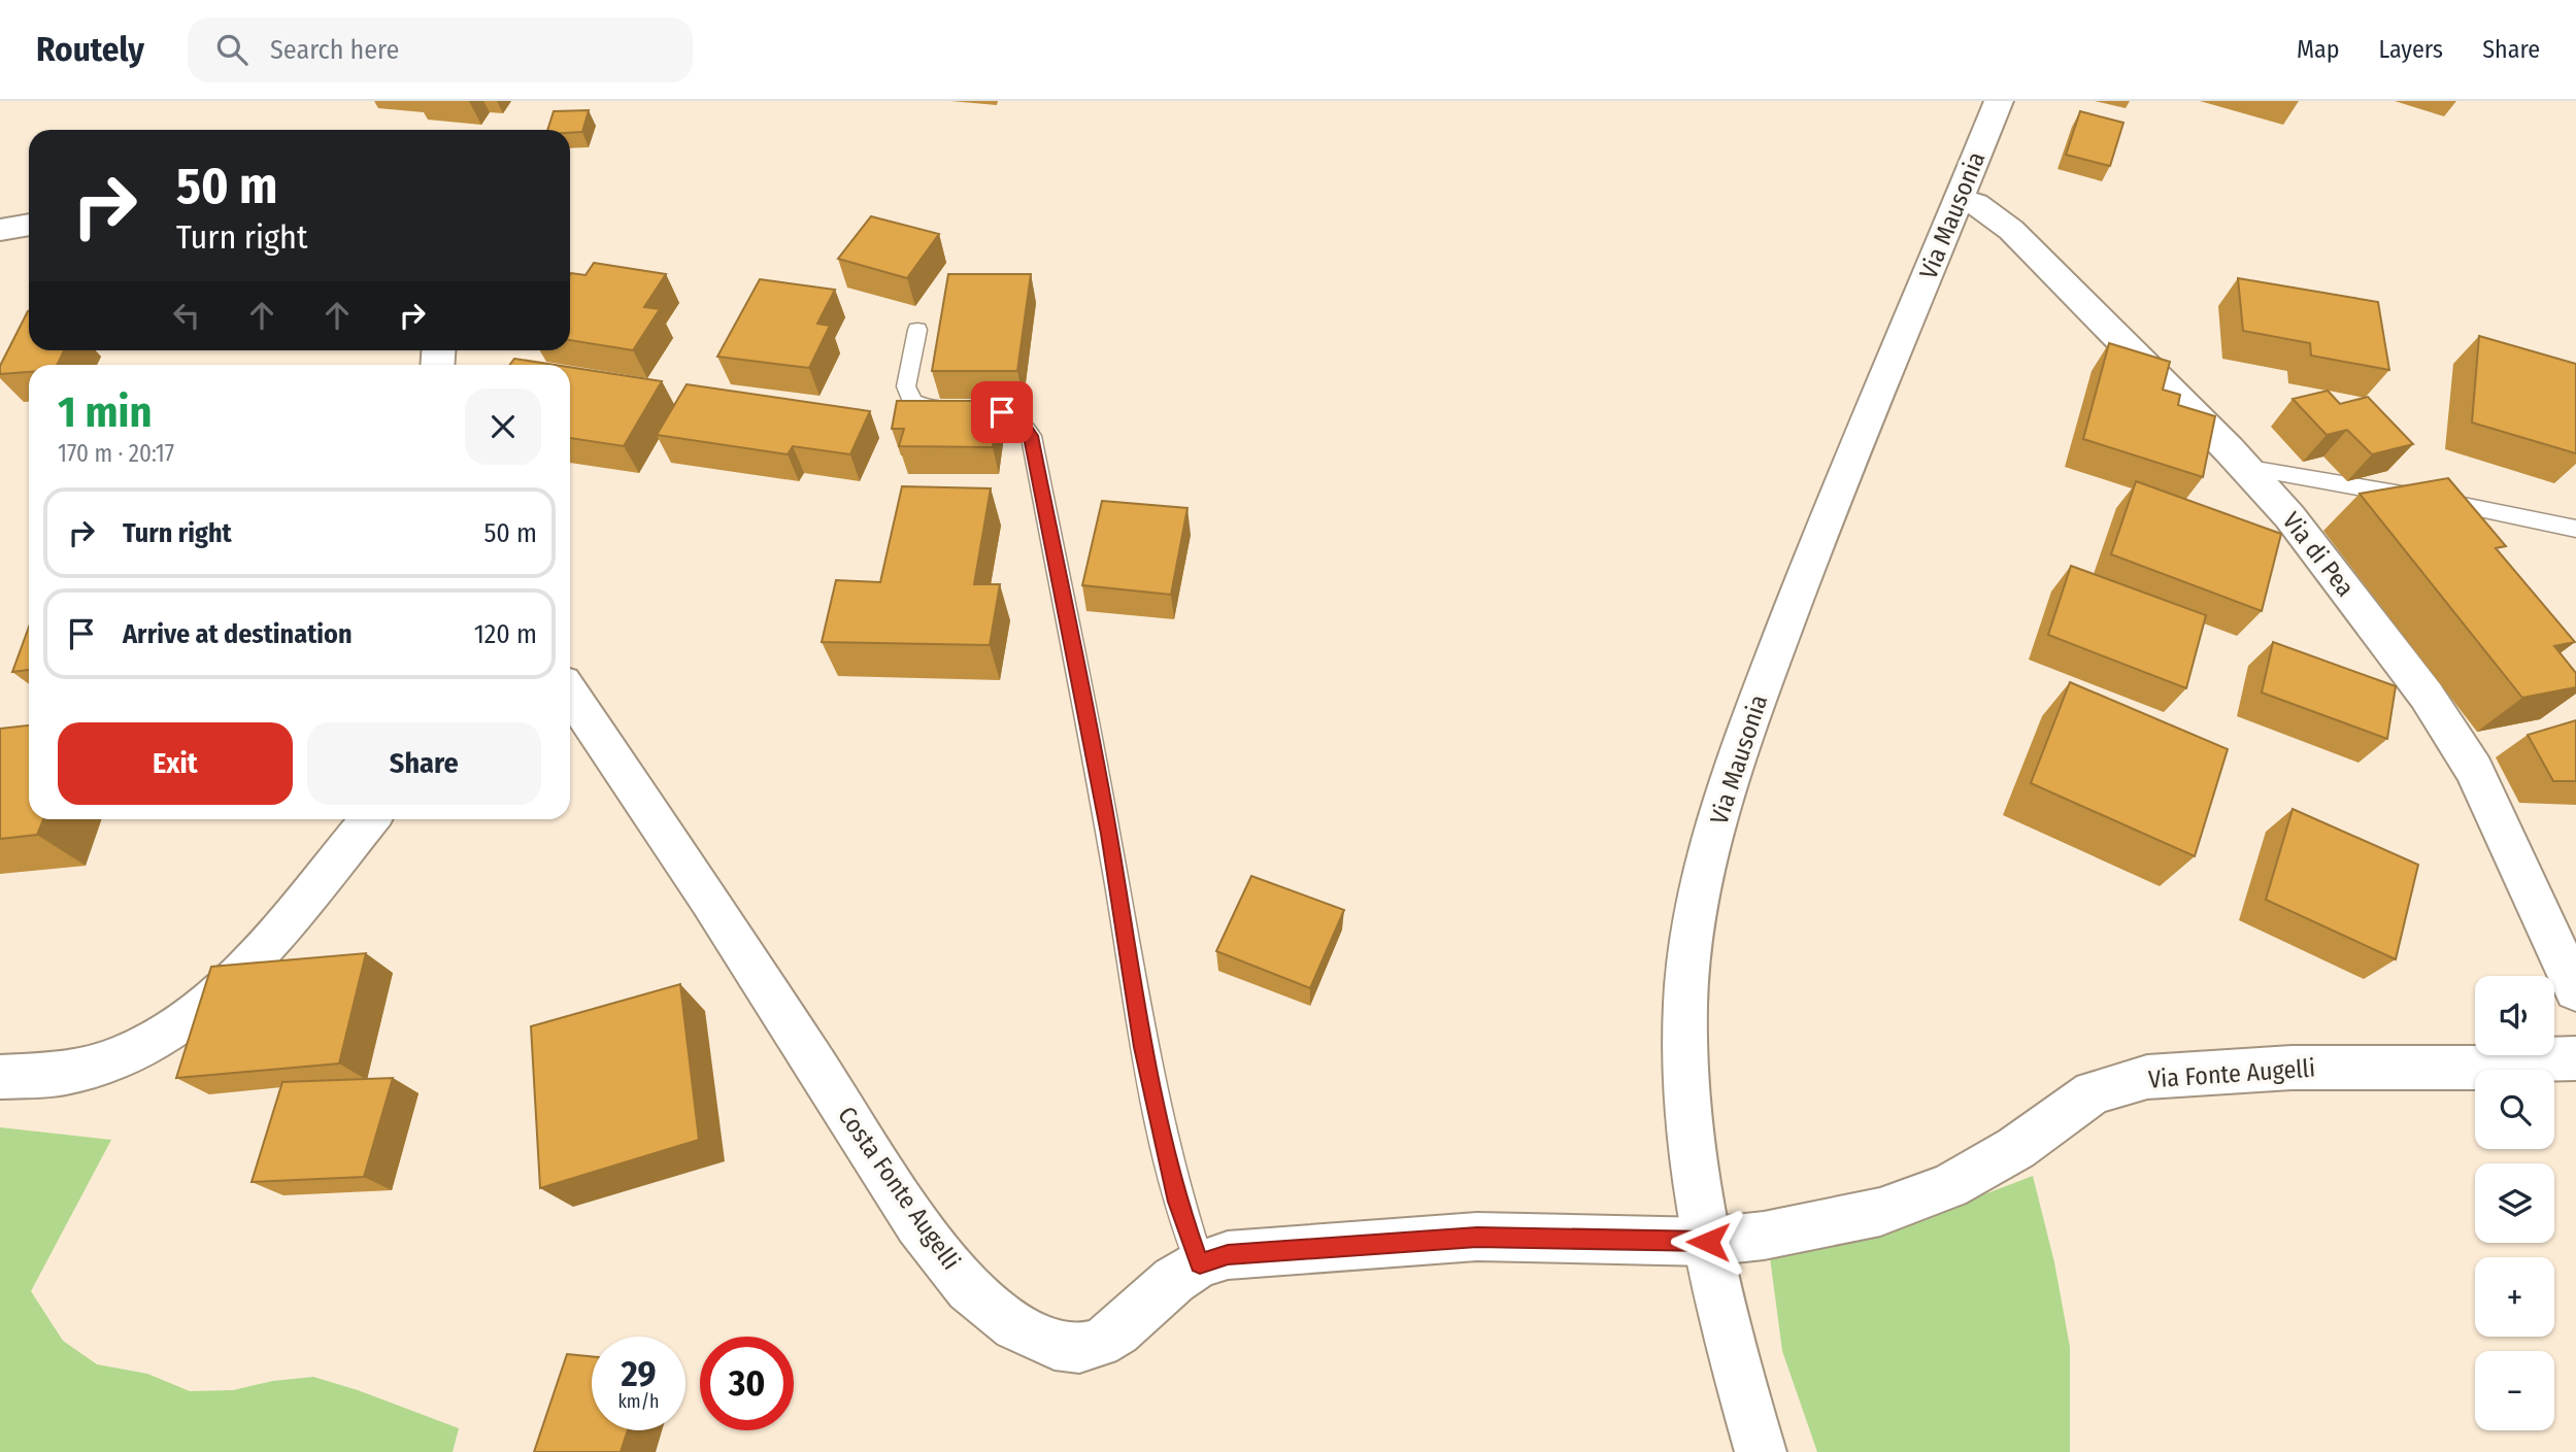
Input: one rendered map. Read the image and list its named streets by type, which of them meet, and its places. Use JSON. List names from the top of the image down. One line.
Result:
{"streets":{"street":["Via Mausonia","Via di Pea","Via Fonte Augelli","Costa Fonte Augelli"]},"crossings":[["Via Mausonia","Via di Pea"],["Via Mausonia","Via Fonte Augelli"],["Via Mausonia","Costa Fonte Augelli"],["Via Fonte Augelli","Costa Fonte Augelli"]],"page":{"header":"Routely","search":"Search here","nav":["Map","Layers","Share"],"turn":["50 m","Turn right"],"heading":["1 min","170 m · 20:17"],"list":[{"name":"Turn right","value":"50 m"},{"name":"Arrive at destination","value":"120 m"}],"buttons":["Exit","Share"],"map_buttons":["+","−"],"speed":"29 km/h","limit":"30"}}
